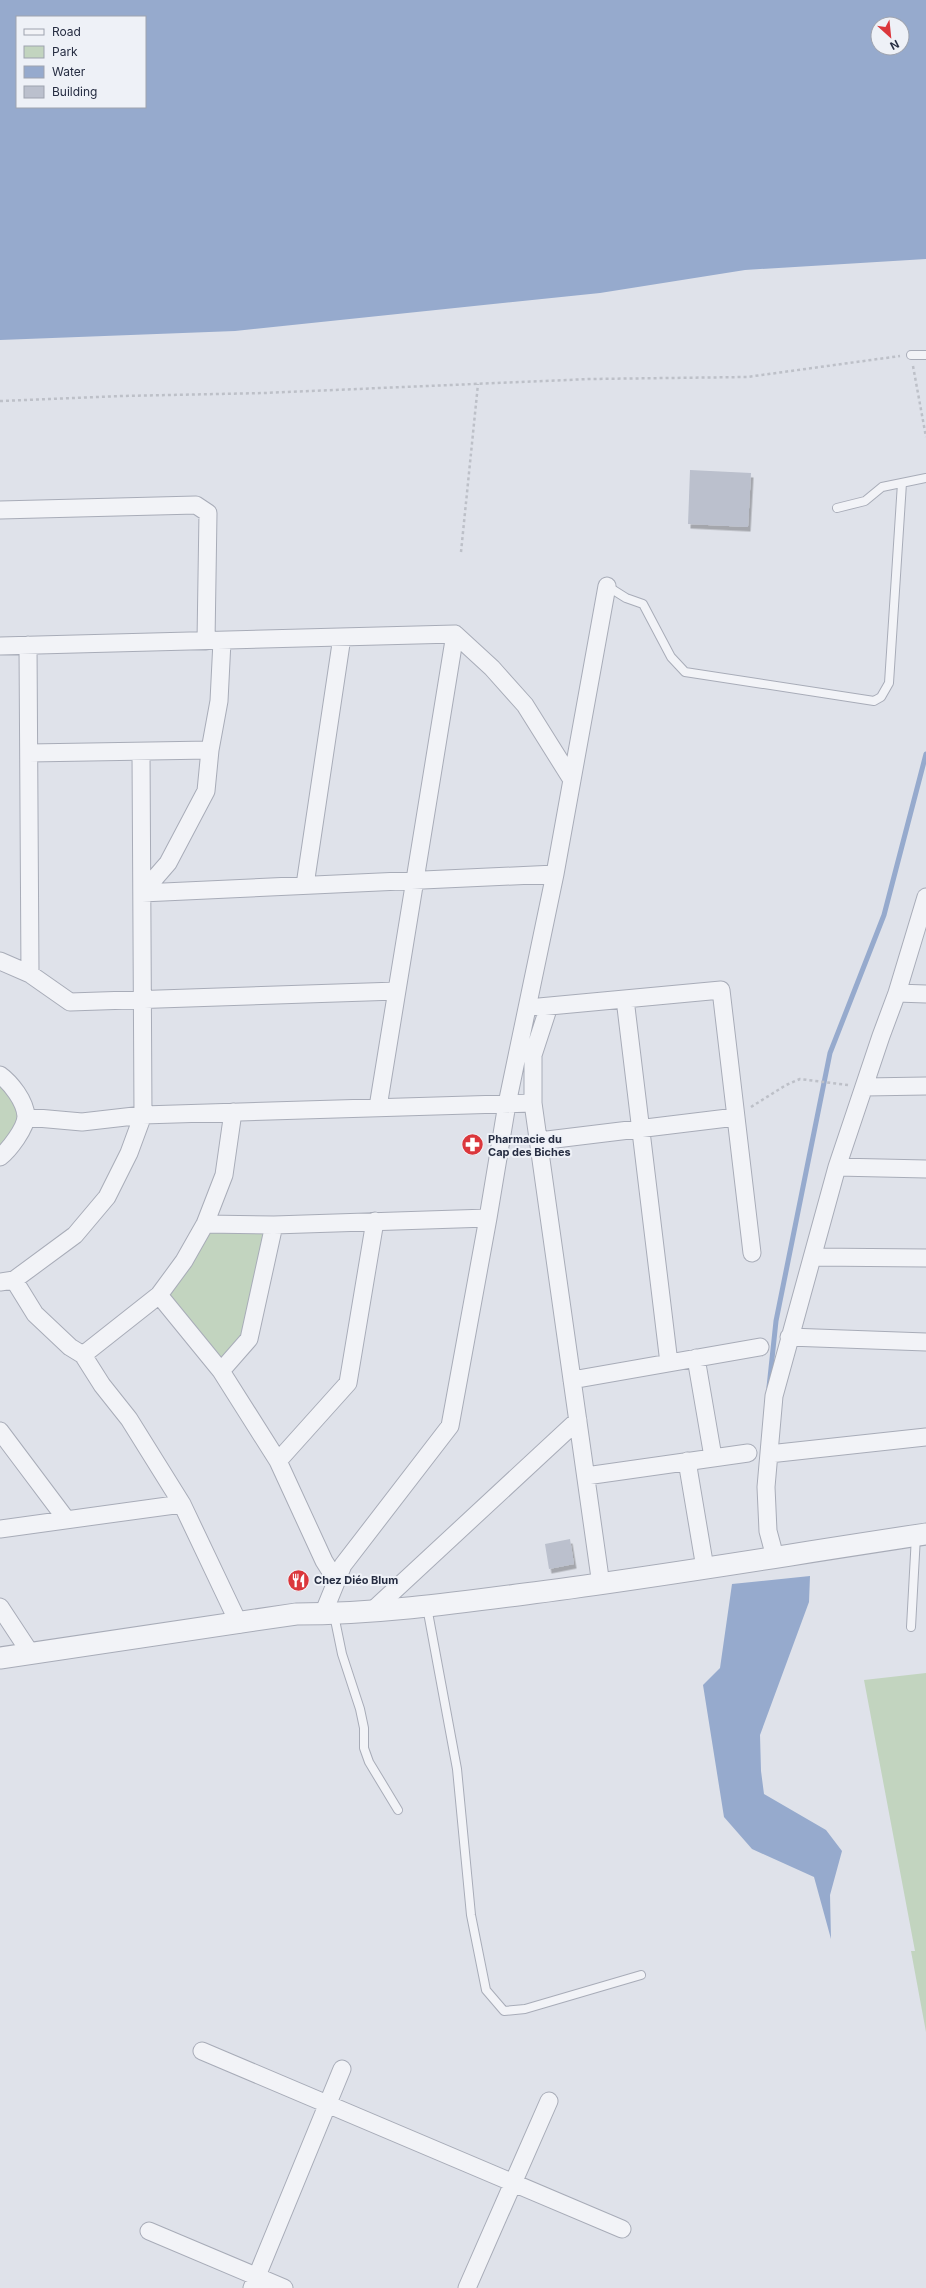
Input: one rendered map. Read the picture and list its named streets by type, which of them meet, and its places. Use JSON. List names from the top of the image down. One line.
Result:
{"places":{"pharmacy":["Pharmacie du Cap des Biches"],"restaurant":["Chez Diéo Blum"]},"legend":["Road","Park","Water","Building"],"north":"bottom right"}
